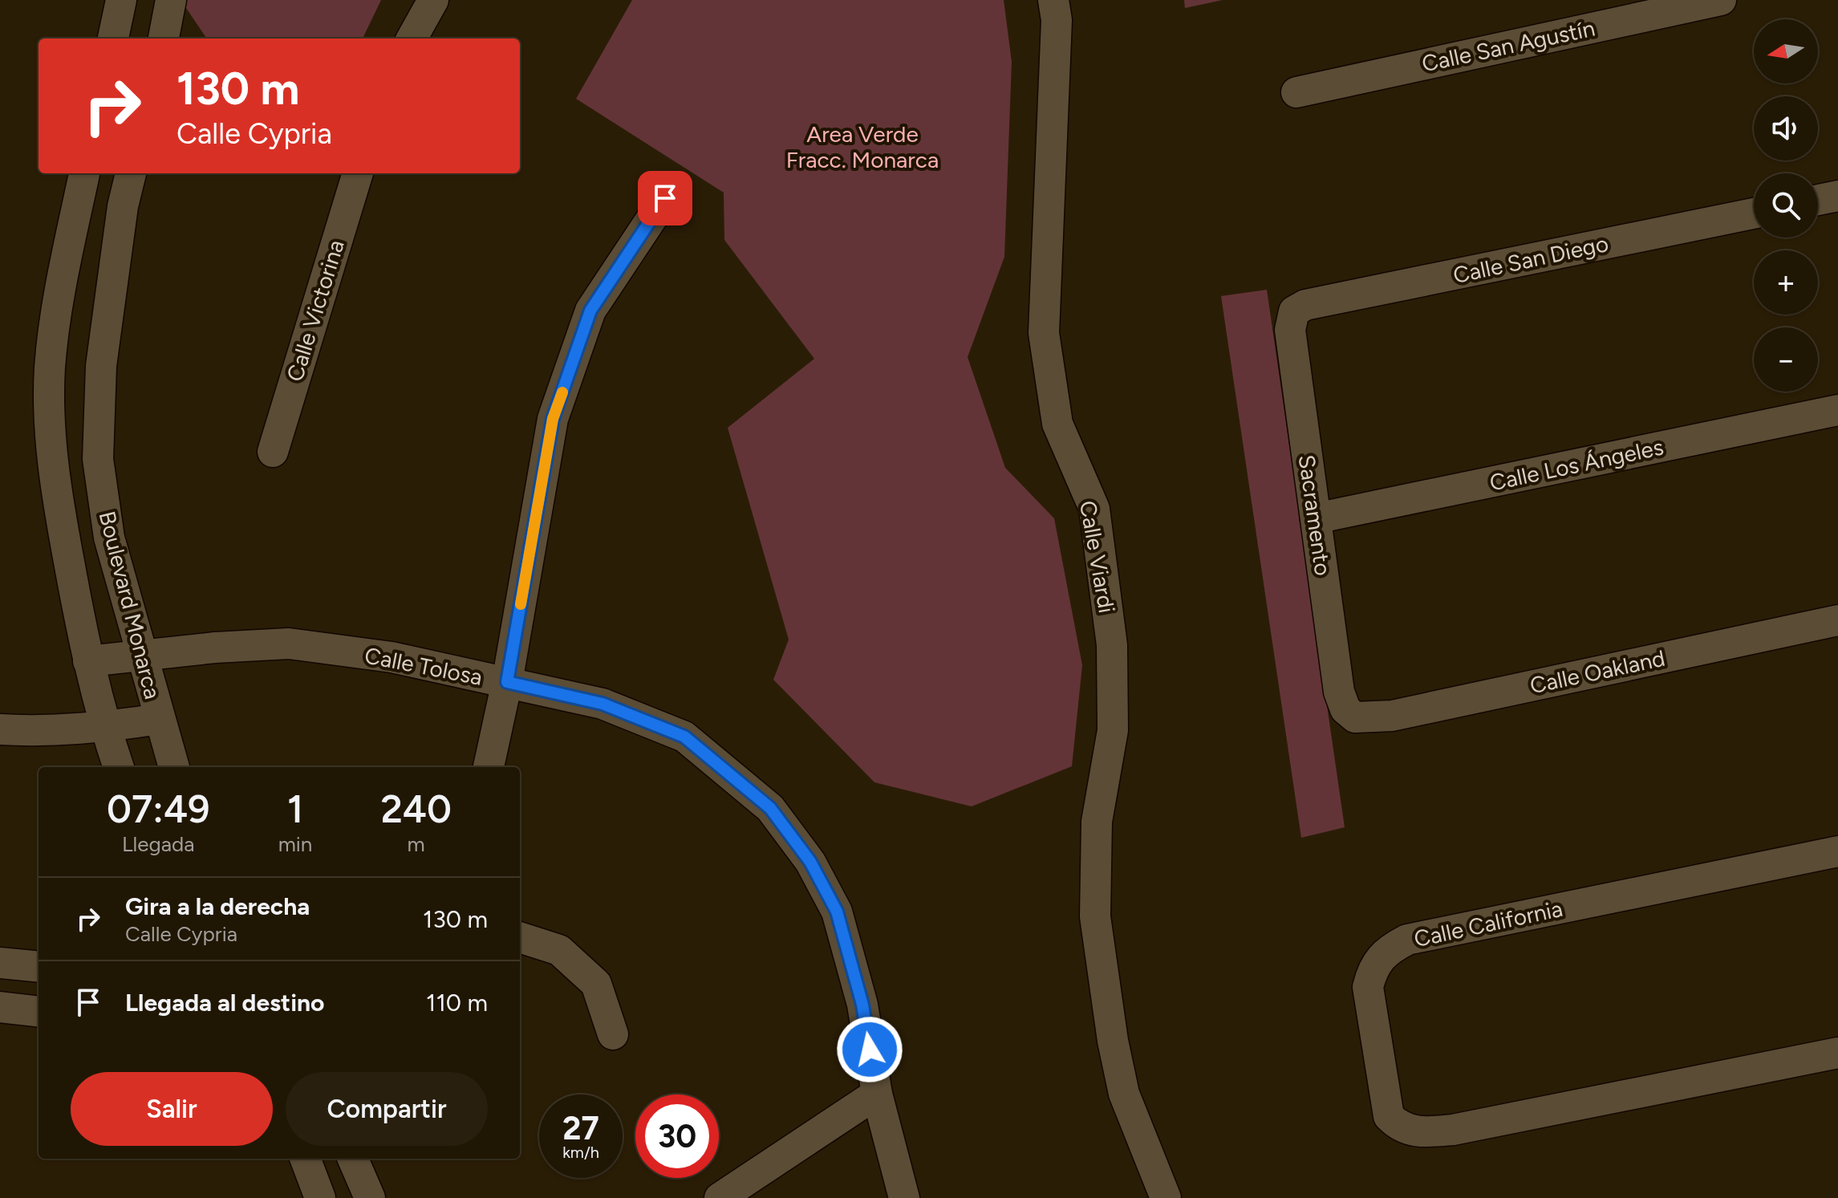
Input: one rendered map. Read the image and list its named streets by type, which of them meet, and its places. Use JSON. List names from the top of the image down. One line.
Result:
{"streets":{"street":["Calle San Agustín","Calle San Diego","Calle Victorina","Calle Los Ángeles","Sacramento","Calle Viardi","Boulevard Monarca","Calle Tolosa","Calle Oakland","Calle California"]},"crossings":[["Calle San Diego","Sacramento"],["Calle Los Ángeles","Sacramento"],["Sacramento","Calle Oakland"],["Boulevard Monarca","Calle Tolosa"]],"parks":["Area Verde Fracc. Monarca"],"north":"left","page":{"map_buttons":["+","−"],"turn":["130 m","Calle Cypria"],"eta":["07:49","Llegada","1","min","240","m"],"list":[{"name":"Gira a la derecha","note":"Calle Cypria","value":"130 m"},{"name":"Llegada al destino","value":"110 m"}],"buttons":["Salir","Compartir"],"speed":"27 km/h","limit":"30"}}
